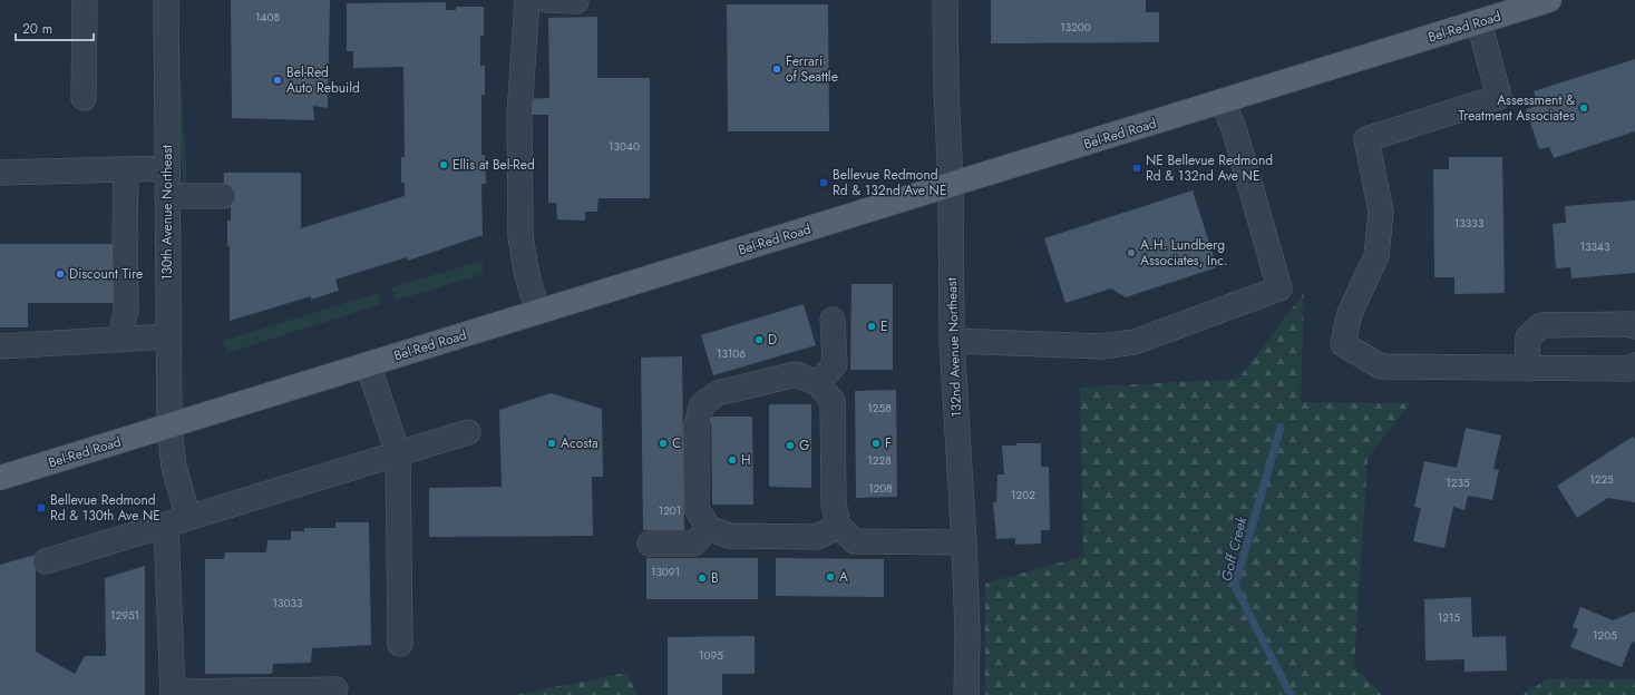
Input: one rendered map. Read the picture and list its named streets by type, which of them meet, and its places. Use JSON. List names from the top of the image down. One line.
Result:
{"streets":{"main road":["Bel-Red Road"],"street":["130th Avenue Northeast","132nd Avenue Northeast"]},"crossings":[["Bel-Red Road","130th Avenue Northeast"],["Bel-Red Road","132nd Avenue Northeast"]],"water":["Goff Creek"],"places":{"other":["Ferrari of Seattle","Bel-Red Auto Rebuild","Assessment & Treatment Associates","Ellis at Bel-Red","A.H. Lundberg Associates, Inc.","Discount Tire","E","D","Acosta","C","F","G","H","A","B"],"transit":["NE Bellevue Redmond Rd & 132nd Ave NE","Bellevue Redmond Rd & 132nd Ave NE","Bellevue Redmond Rd & 130th Ave NE"]},"house_numbers":["1408","13200","13040","13333","13343","13106","1258","1228","1225","1235","1208","1202","1201","13091","13033","12951","1215","1205","1095"],"scale_bar":"20 m"}
